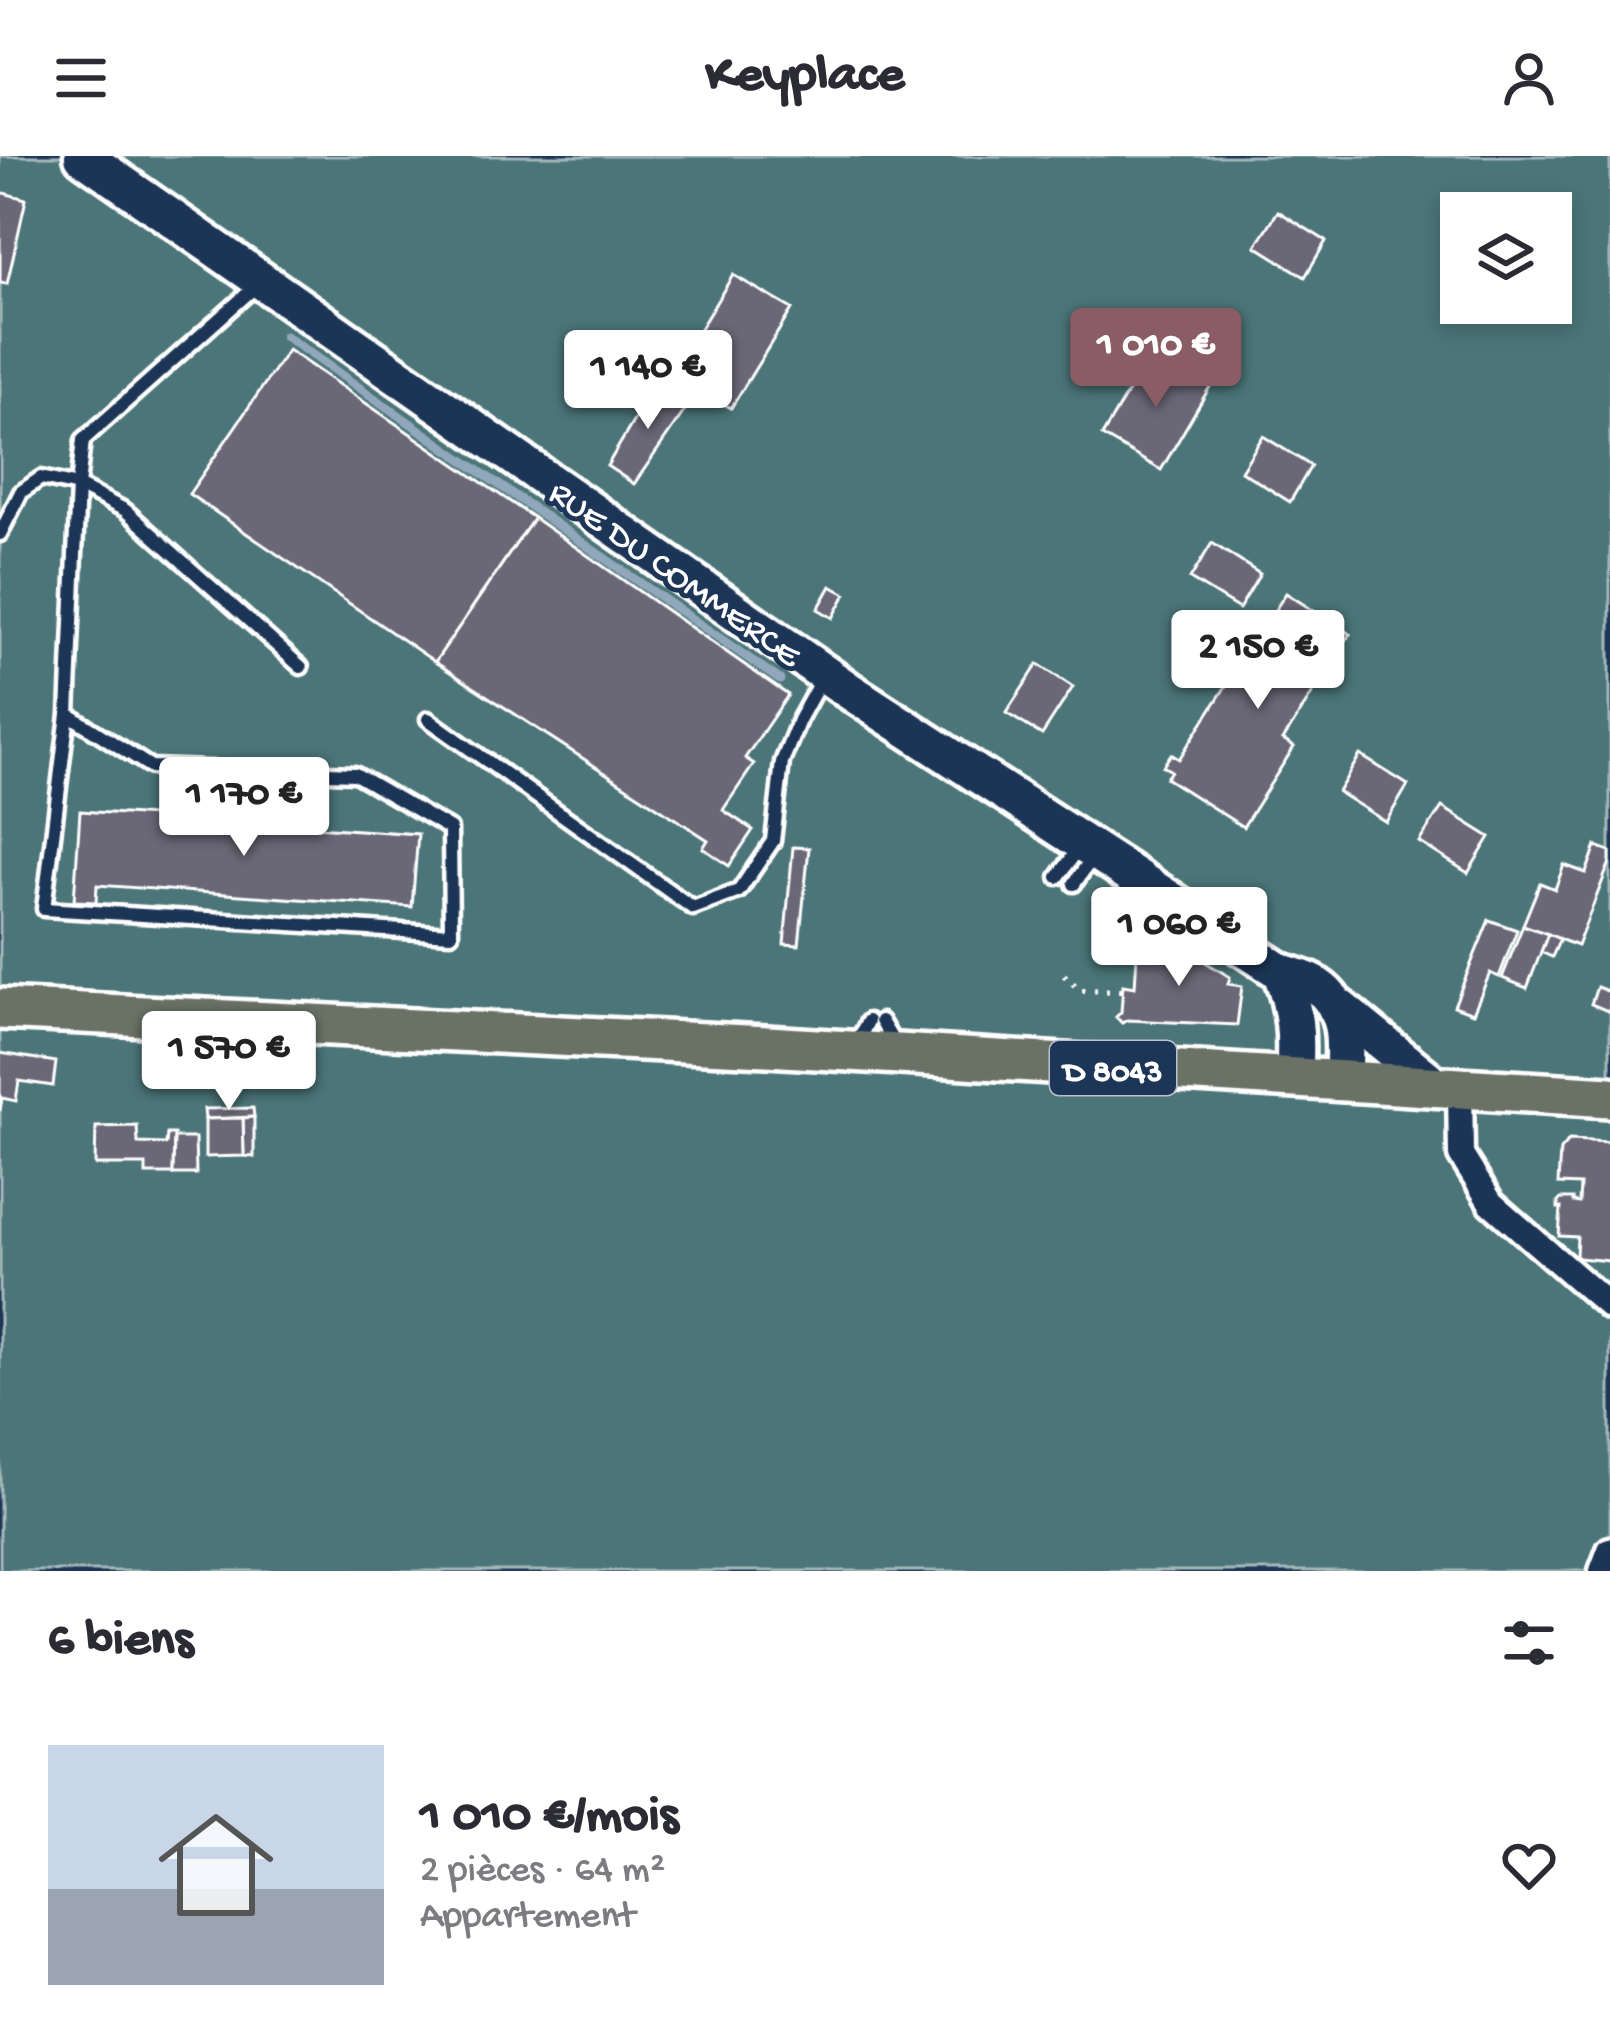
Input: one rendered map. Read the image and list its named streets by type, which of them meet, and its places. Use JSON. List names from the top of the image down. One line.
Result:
{"streets":{"main road":["D 8043"],"street":["RUE DU COMMERCE"]},"crossings":[["RUE DU COMMERCE","D 8043"]],"page":{"header":"Keyplace","price":["1 010 €","1 140 €","2 150 €","1 170 €","1 060 €","1 570 €"],"heading":"6 biens","list":[{"name":"1 010 €/mois","note":"2 pièces · 64 m² · Appartement"}]}}
